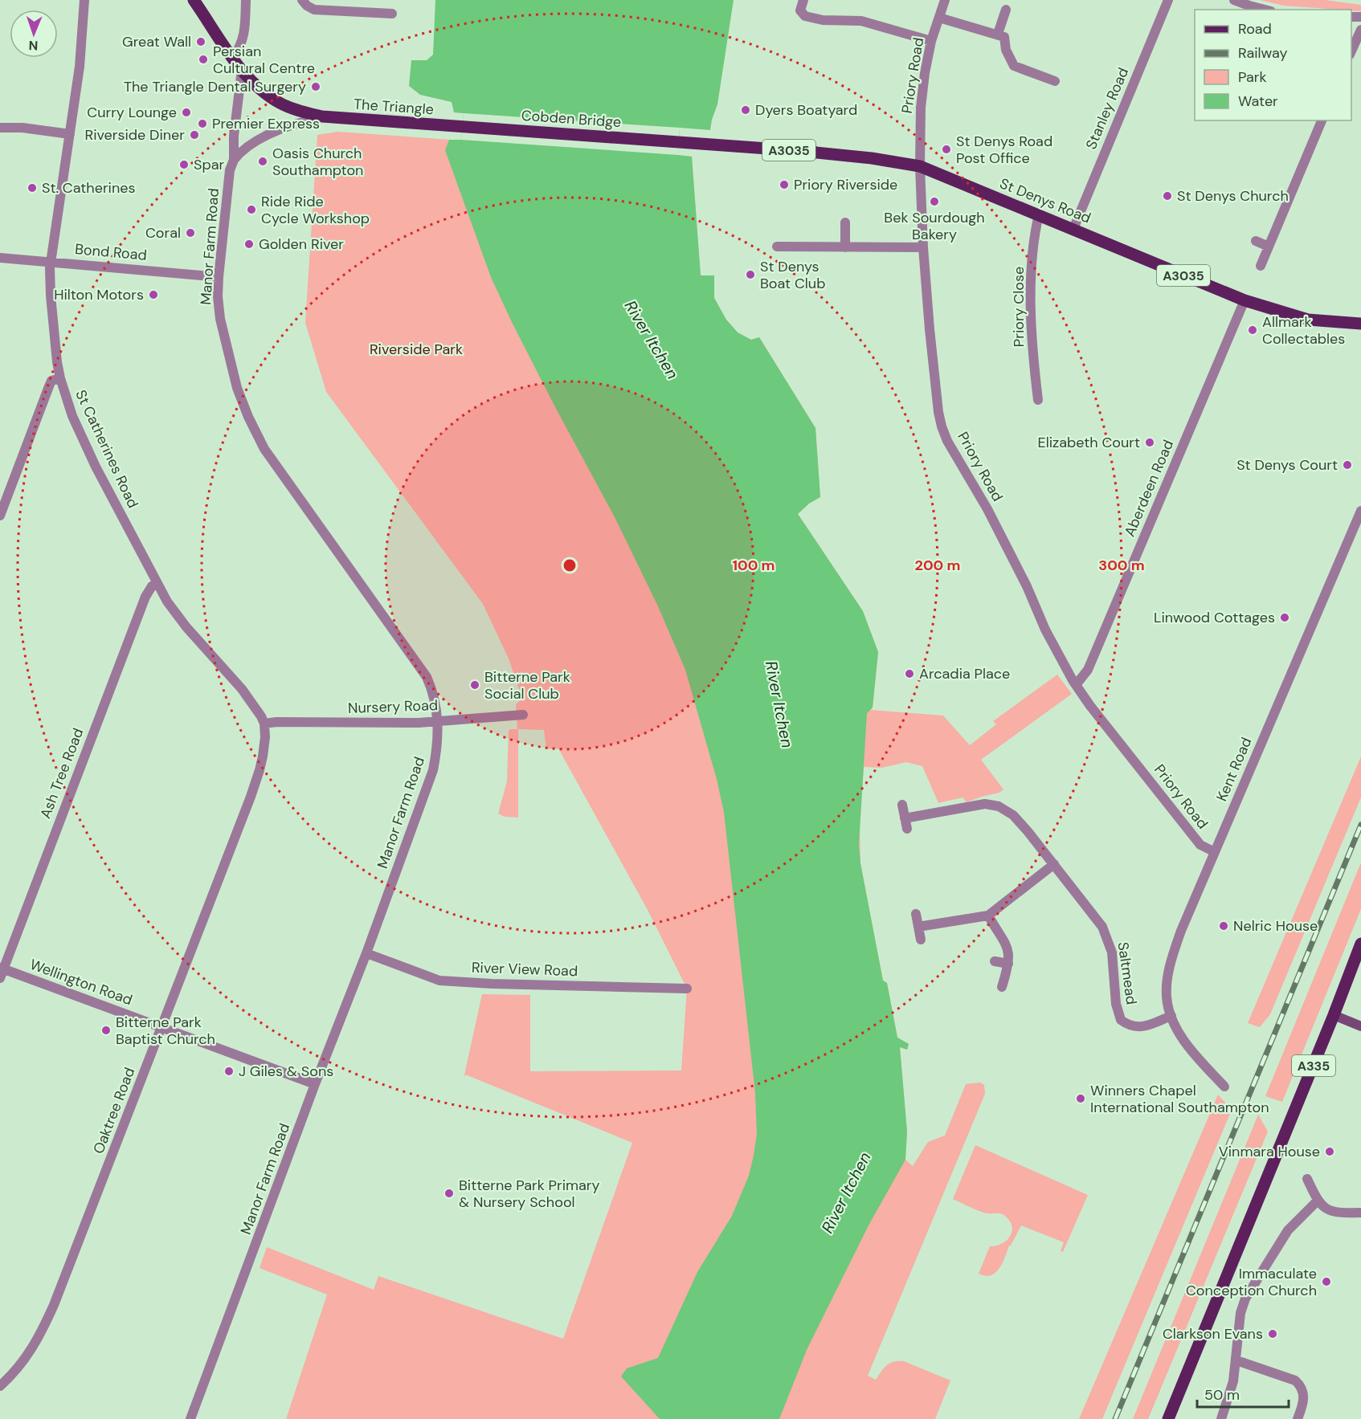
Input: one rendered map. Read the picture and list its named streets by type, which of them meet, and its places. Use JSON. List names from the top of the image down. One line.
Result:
{"streets":{"main road":["The Triangle","Cobden Bridge","A3035","St Denys Road","A335"],"street":["Priory Road","Stanley Road","Manor Farm Road","Bond Road","Priory Close","St Catherines Road","Aberdeen Road","Nursery Road","Kent Road","Ash Tree Road","River View Road","Saltmead","Wellington Road","Oaktree Road"]},"crossings":[["Priory Road","St Denys Road"],["Priory Road","Aberdeen Road"],["Priory Road","Kent Road"],["The Triangle","Cobden Bridge"],["The Triangle","A3035"],["The Triangle","Manor Farm Road"],["Stanley Road","St Denys Road"],["Cobden Bridge","St Denys Road"],["A3035","Manor Farm Road"],["St Denys Road","Priory Close"],["St Denys Road","Aberdeen Road"],["Manor Farm Road","Bond Road"],["Manor Farm Road","Nursery Road"],["Manor Farm Road","River View Road"],["Manor Farm Road","Wellington Road"],["Bond Road","St Catherines Road"],["St Catherines Road","Nursery Road"],["St Catherines Road","Ash Tree Road"],["St Catherines Road","Oaktree Road"],["Nursery Road","Oaktree Road"],["Kent Road","Saltmead"],["Ash Tree Road","Wellington Road"],["Wellington Road","Oaktree Road"]],"water":["River Itchen"],"parks":["Riverside Park"],"places":["Great Wall","Persian Cultural Centre","The Triangle Dental Surgery","Dyers Boatyard","Curry Lounge","Premier Express","Riverside Diner","St Denys Road Post Office","Oasis Church Southampton","Spar","Priory Riverside","St. Catherines","St Denys Church","Bek Sourdough Bakery","Ride Ride Cycle Workshop","Coral","Golden River","St Denys Boat Club","Hilton Motors","Allmark Collectables","Elizabeth Court","St Denys Court","Linwood Cottages","Arcadia Place","Bitterne Park Social Club","Nelric House","Bitterne Park Baptist Church","J Giles & Sons","Winners Chapel International Southampton","Vinmara House","Bitterne Park Primary & Nursery School","Immaculate Conception Church","Clarkson Evans"],"legend":["Road","Railway","Park","Water"],"scale_bar":"50 m","north":"bottom","rings":["100 m","200 m","300 m"]}
